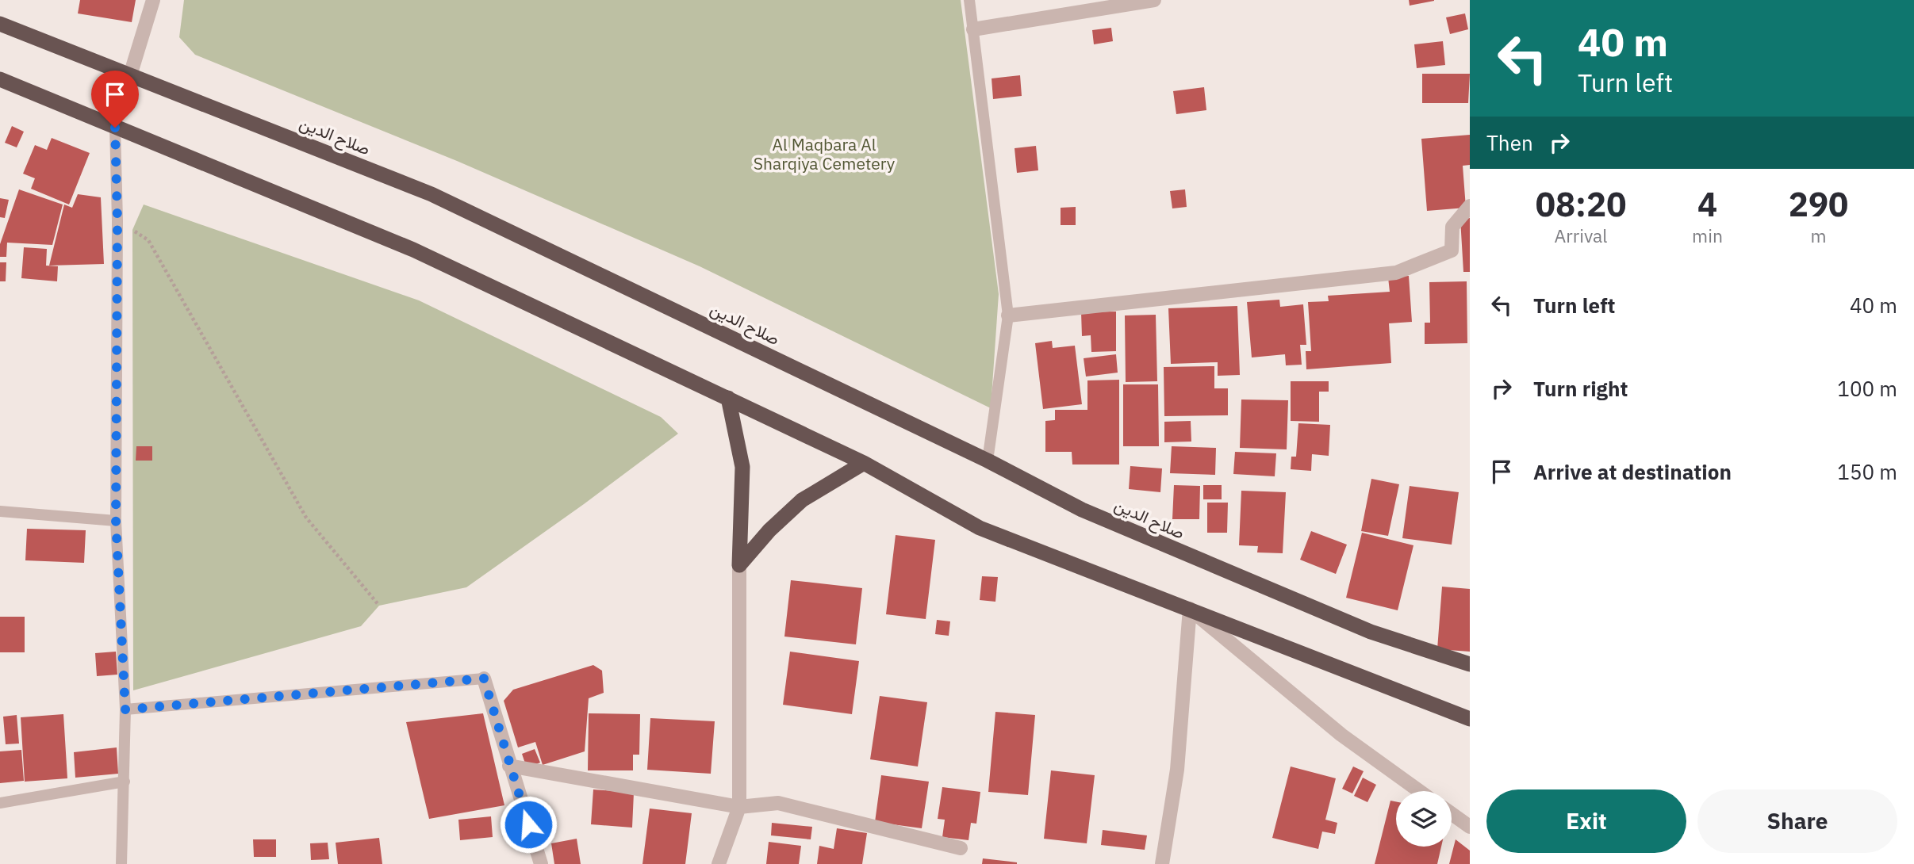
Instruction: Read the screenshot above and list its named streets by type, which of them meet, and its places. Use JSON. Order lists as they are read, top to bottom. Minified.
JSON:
{"streets":{"highway":["صلاح الدين"]},"parks":["Al Maqbara Al Sharqiya Cemetery"],"page":{"turn":["40 m","Turn left"],"then":"Then","eta":["08:20","Arrival","4","min","290","m"],"list":[{"name":"Turn left","value":"40 m"},{"name":"Turn right","value":"100 m"},{"name":"Arrive at destination","value":"150 m"}],"buttons":["Exit","Share"]}}
